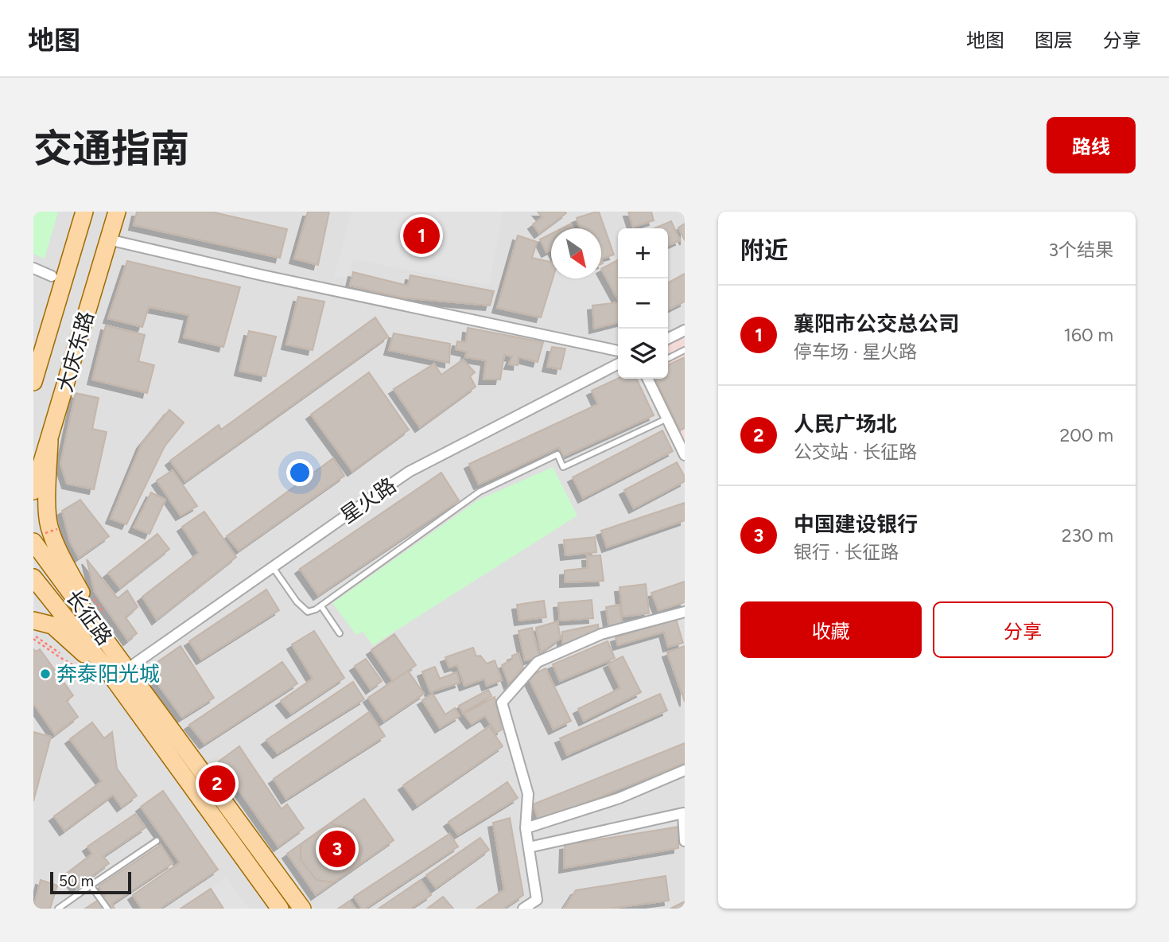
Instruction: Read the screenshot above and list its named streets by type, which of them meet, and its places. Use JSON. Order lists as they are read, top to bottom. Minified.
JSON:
{"streets":{"main road":["大庆东路","长征路"],"street":["星火路"]},"places":["奔泰阳光城"],"scale_bar":"50 m","north":"bottom right","page":{"header":"地图","nav":["地图","图层","分享"],"title":"交通指南","buttons":["路线",["收藏","分享"]],"heading":["附近","3个结果"],"pins":["1","2","3"],"map_buttons":["+","−"],"list":[{"mark":"1","name":"襄阳市公交总公司","note":"停车场 · 星火路","value":"160 m"},{"mark":"2","name":"人民广场北","note":"公交站 · 长征路","value":"200 m"},{"mark":"3","name":"中国建设银行","note":"银行 · 长征路","value":"230 m"}],"scale":"50 m"}}
